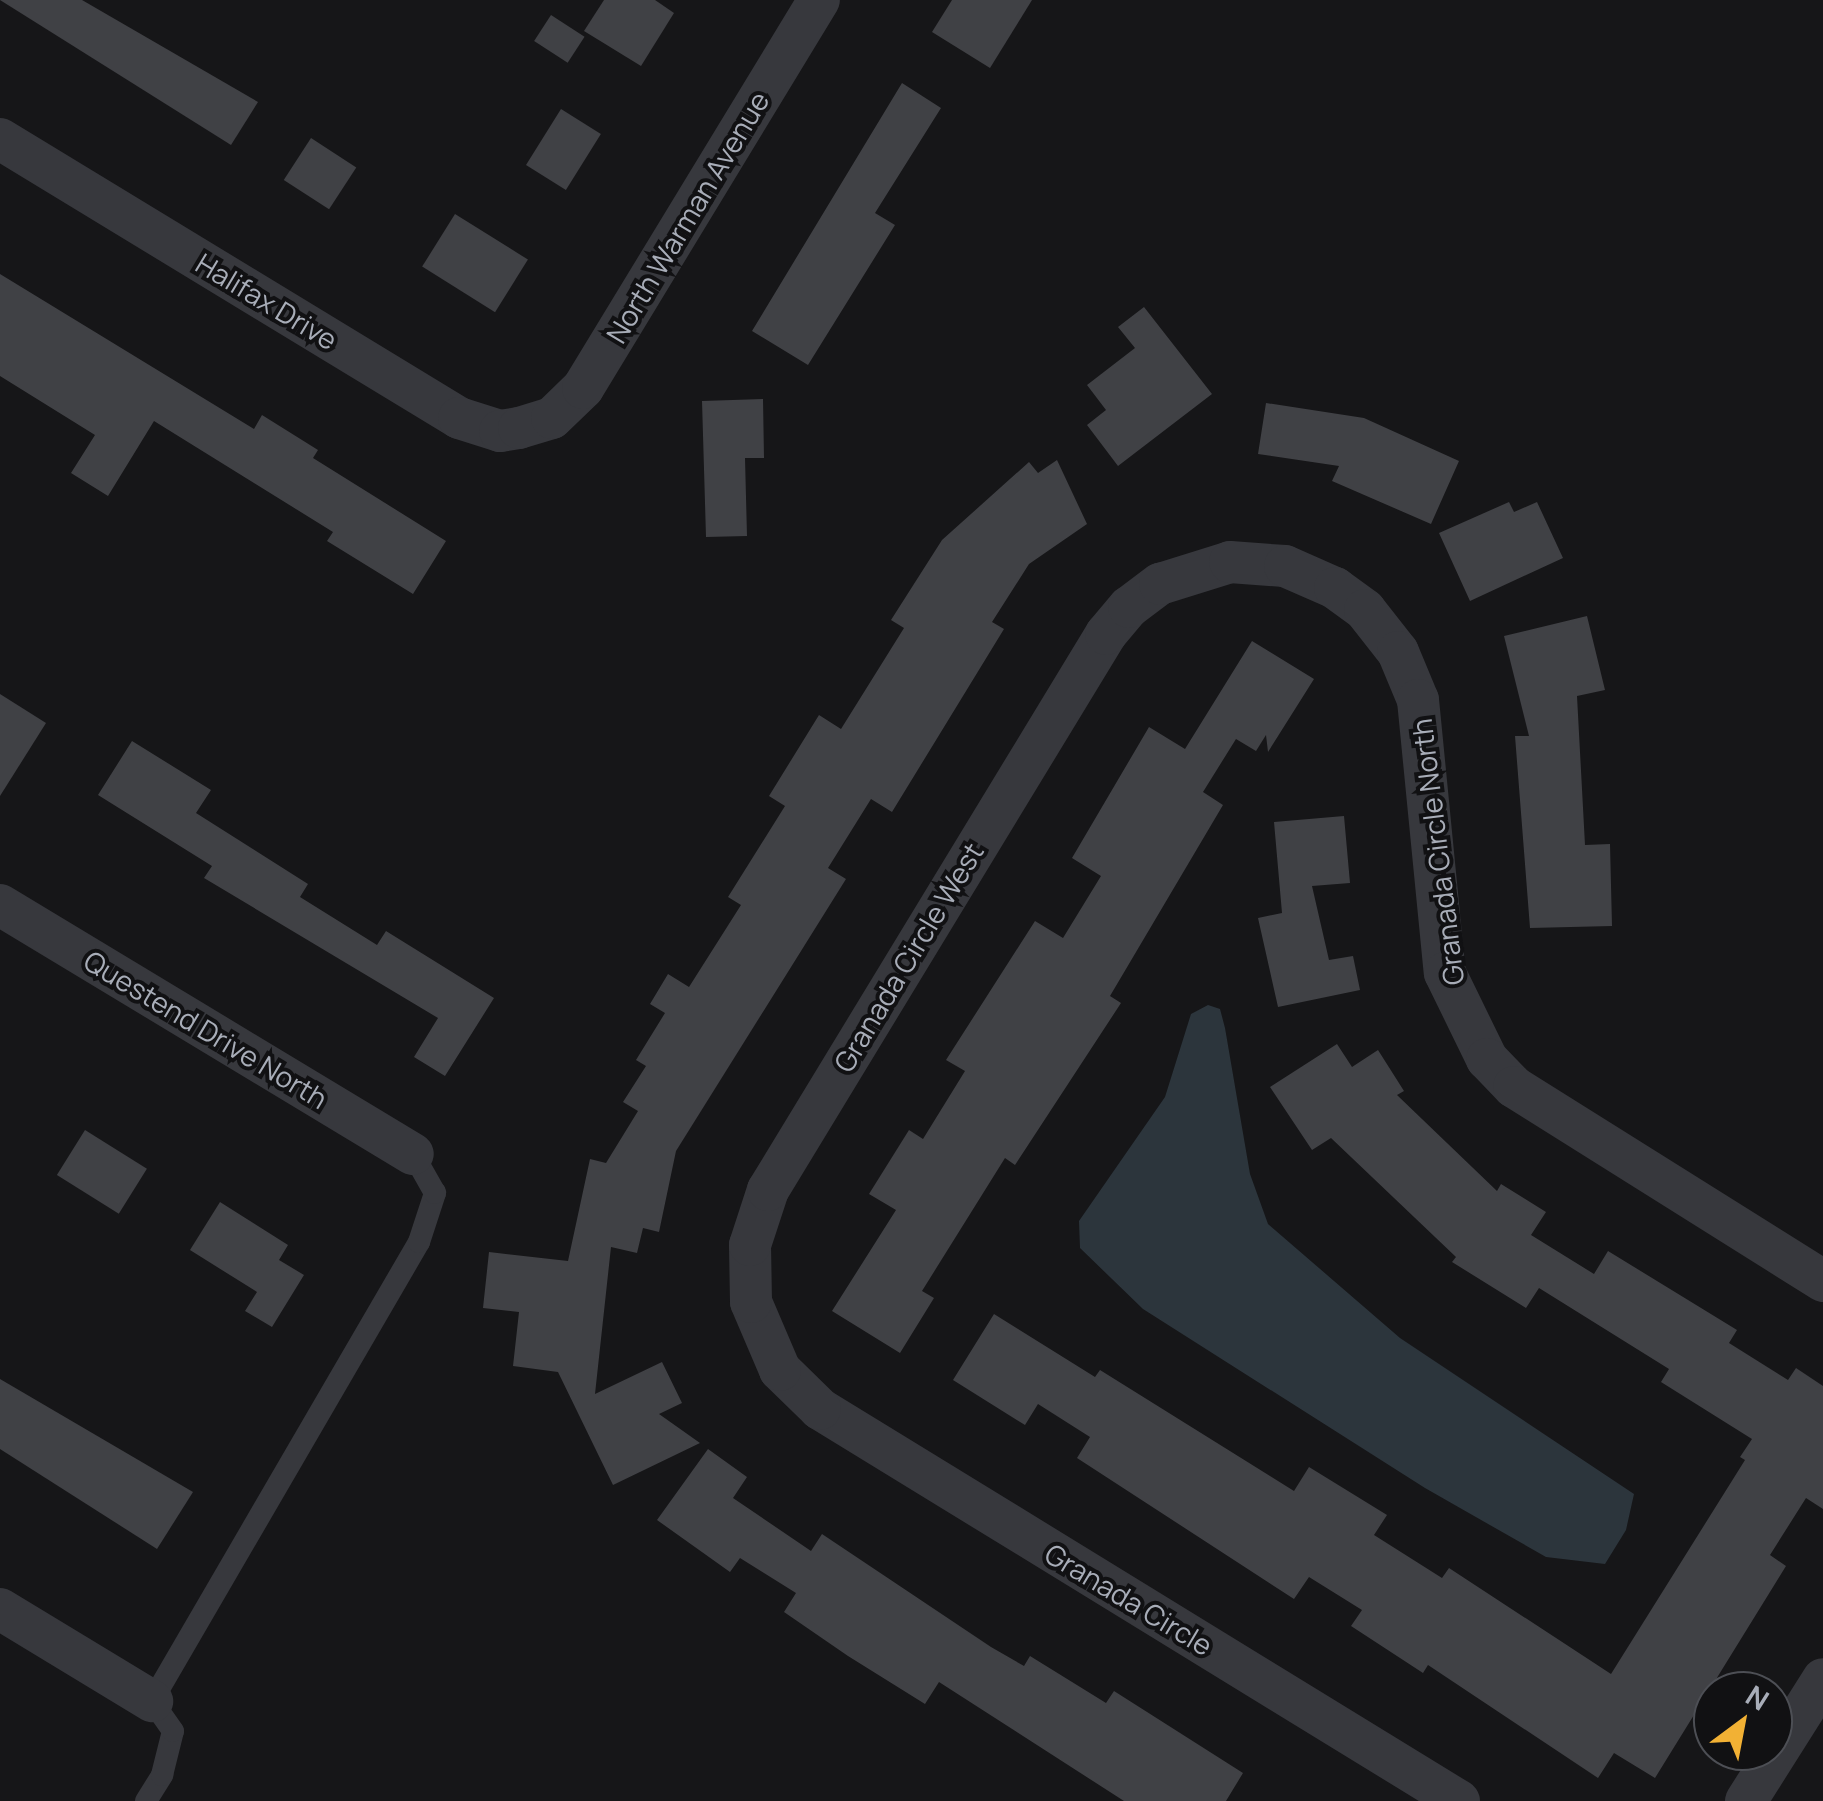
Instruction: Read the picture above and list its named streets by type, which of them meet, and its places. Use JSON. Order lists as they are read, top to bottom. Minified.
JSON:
{"streets":{"street":["North Warman Avenue","Halifax Drive","Granada Circle North","Granada Circle West","Questend Drive North","Granada Circle"]},"crossings":[["North Warman Avenue","Halifax Drive"],["Granada Circle North","Granada Circle West"],["Granada Circle West","Granada Circle"]],"north":"top right"}
